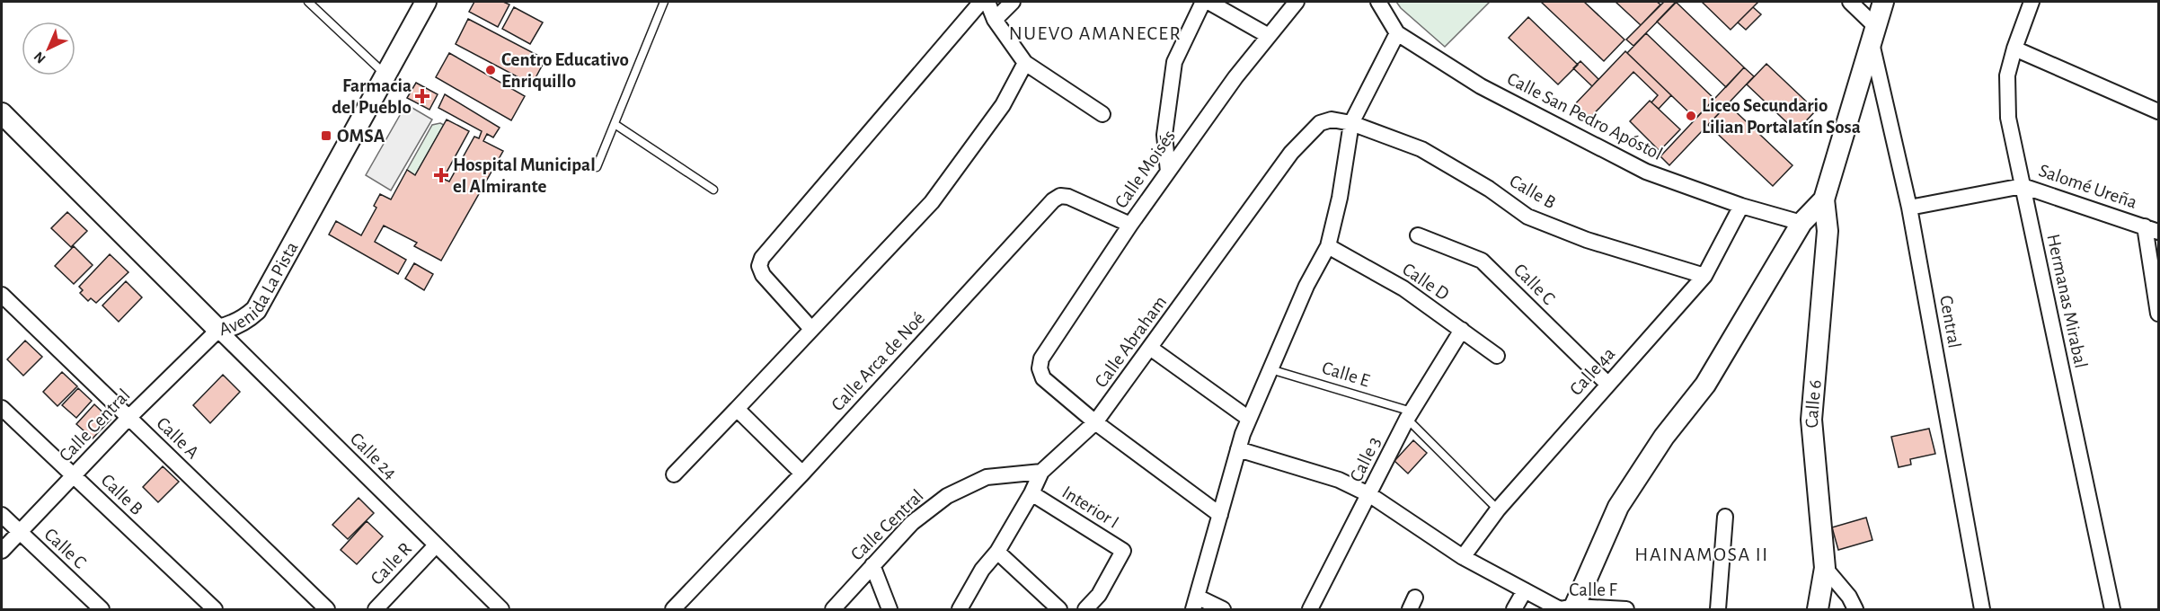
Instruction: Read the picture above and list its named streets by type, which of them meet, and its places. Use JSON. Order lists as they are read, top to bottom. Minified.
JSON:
{"streets":{"street":["Calle San Pedro Apóstol","Calle Moisés","Salomé Ureña","Calle B","Avenida La Pista","Calle D","Calle C","Hermanas Mirabal","Central","Calle Abraham","Calle Arca de Noé","Calle 4a","Calle 6","Calle Central","Calle A","Calle 24","Calle 3","Interior I","Calle R","Calle F"],"lane":["Calle E"]},"crossings":[["Calle San Pedro Apóstol","Calle 4a"],["Calle Moisés","Calle Abraham"],["Calle Moisés","Calle Arca de Noé"],["Salomé Ureña","Hermanas Mirabal"],["Salomé Ureña","Central"],["Calle B","Calle Abraham"],["Calle B","Calle 4a"],["Calle B","Calle Central"],["Avenida La Pista","Calle Central"],["Avenida La Pista","Calle 24"],["Calle D","Calle 3"],["Calle C","Calle 4a"],["Calle C","Calle Central"],["Calle Abraham","Calle Central"],["Calle Abraham","Interior I"],["Calle 4a","Calle E"],["Calle E","Calle 3"],["Calle Central","Calle A"],["Calle Central","Calle 24"],["Calle 24","Calle R"]],"districts":["NUEVO AMANECER","HAINAMOSA II"],"places":{"other":["Centro Educativo Enriquillo","Liceo Secundario Lilian Portalatín Sosa"],"health":["Farmacia del Pueblo","Hospital Municipal el Almirante"],"transit":["OMSA"]},"north":"bottom left"}
